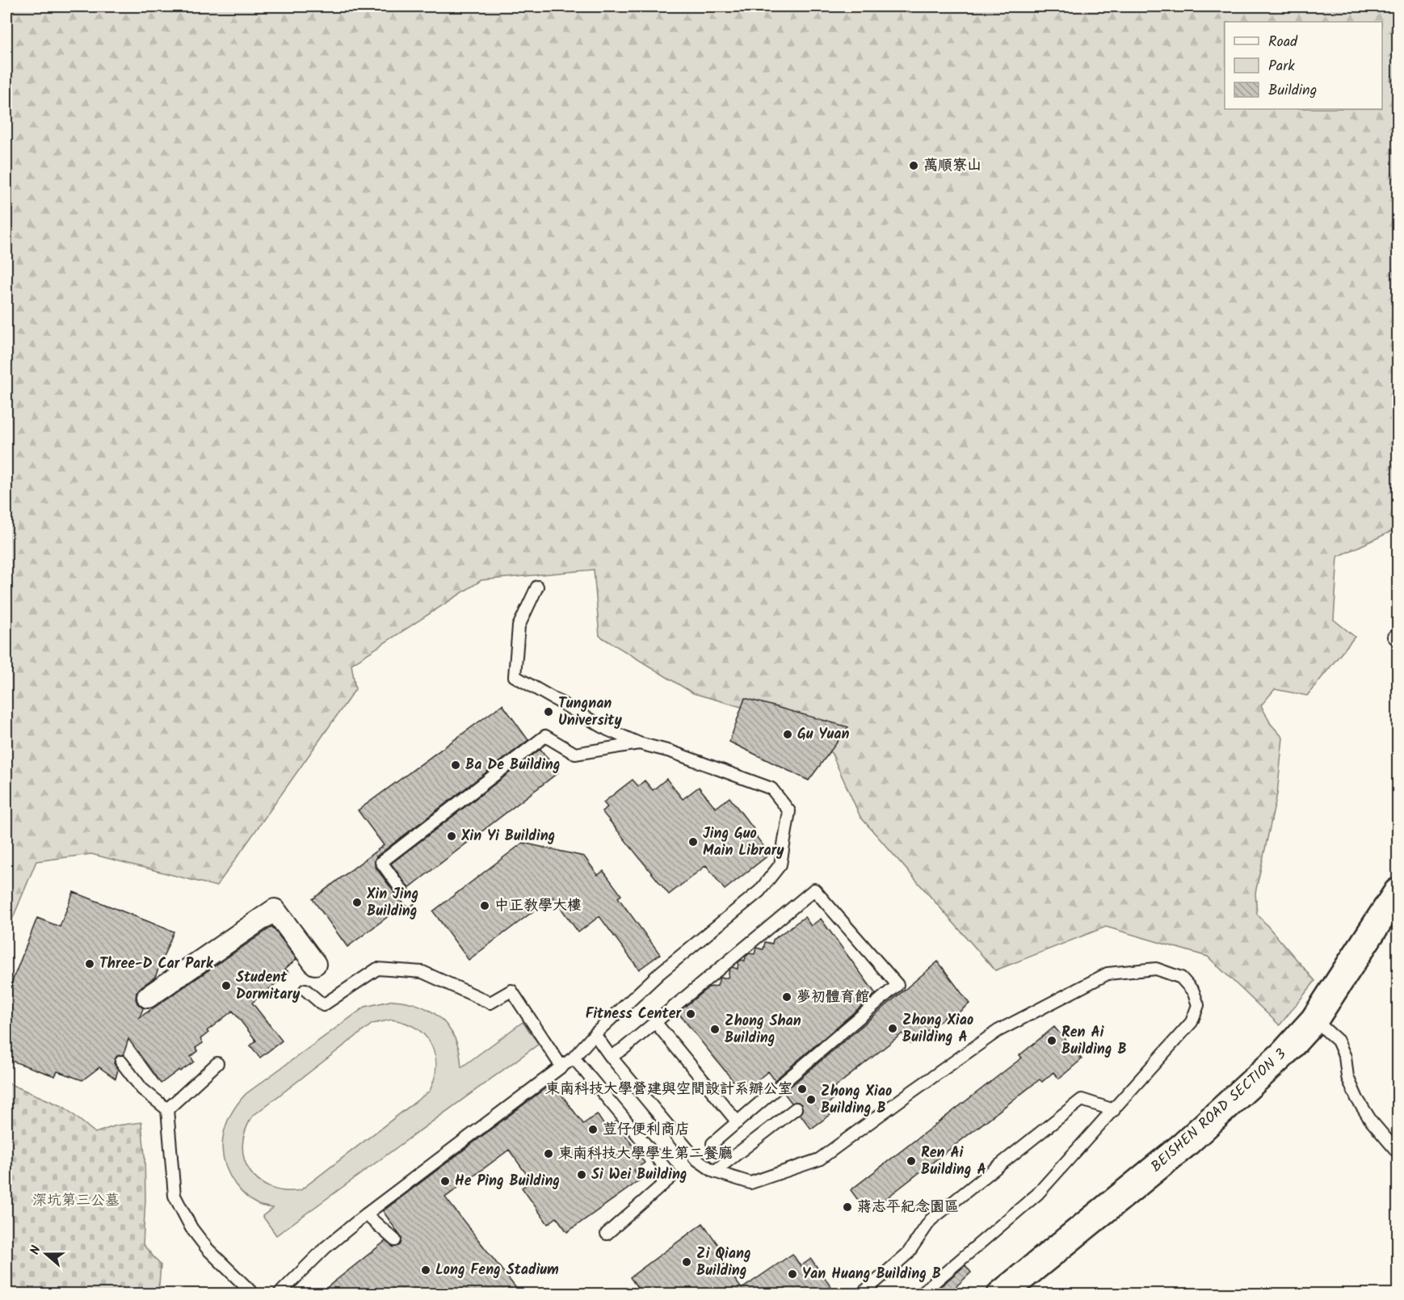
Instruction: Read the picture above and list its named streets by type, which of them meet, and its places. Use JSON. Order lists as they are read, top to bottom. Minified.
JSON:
{"streets":{"main road":["BEISHEN ROAD SECTION 3"]},"parks":["深坑第三公墓"],"places":["萬順寮山","Tungnan University","Gu Yuan","Ba De Building","Xin Yi Building","Jing Guo Main Library","Xin Jing Building","中正教學大樓","Three-D Car Park","Student Dormitary","夢初體育館","Fitness Center","Zhong Xiao Building A","Zhong Shan Building","Ren Ai Building B","東南科技大學營建與空間設計系辧公室","Zhong Xiao Building B","荳仔便利商店","東南科技大學學生第二餐廳","Ren Ai Building A","Si Wei Building","He Ping Building","蔣志平紀念園區","Zi Qiang Building","Long Feng Stadium","Yan Huang Building B"],"legend":["Road","Park","Building"],"north":"left"}
